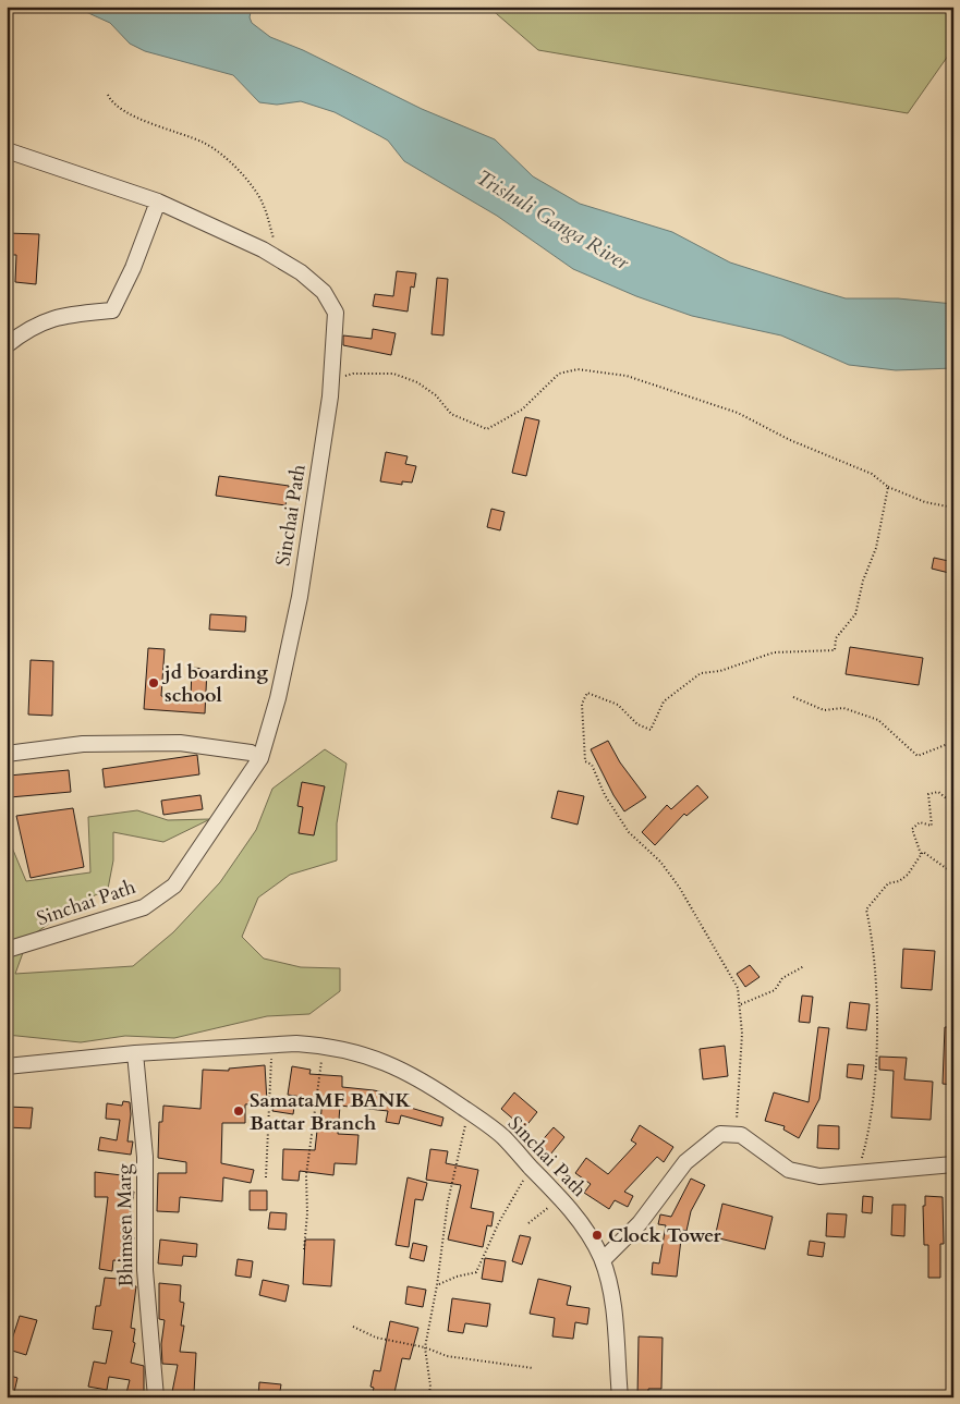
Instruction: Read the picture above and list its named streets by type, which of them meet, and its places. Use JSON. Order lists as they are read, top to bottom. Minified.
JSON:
{"streets":{"street":["Sinchai Path","Bhimsen Marg"]},"crossings":[["Sinchai Path","Bhimsen Marg"]],"water":["Trishuli Ganga River"],"places":["jd boarding school","SamataMF BANK Battar Branch","Clock Tower"]}
